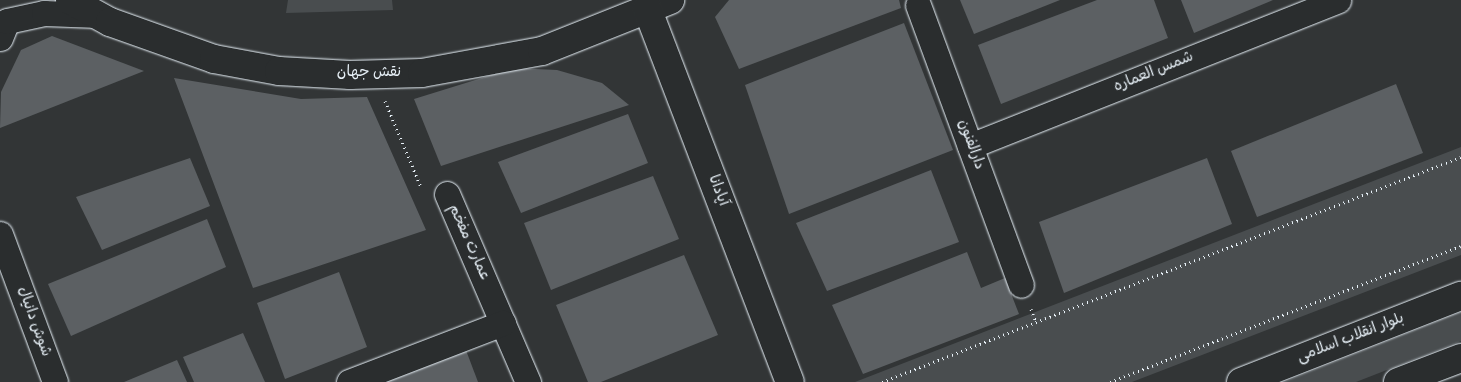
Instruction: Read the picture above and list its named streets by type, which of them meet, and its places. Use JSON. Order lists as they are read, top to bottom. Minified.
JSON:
{"streets":{"street":["شمس العماره","نقش جهان","دارالفنون","آپادانا","عمارت مفخم","شوش دانیال","بلوار انقلاب اسلامی"]},"crossings":[["شمس العماره","دارالفنون"],["نقش جهان","آپادانا"],["نقش جهان","عمارت مفخم"]]}
